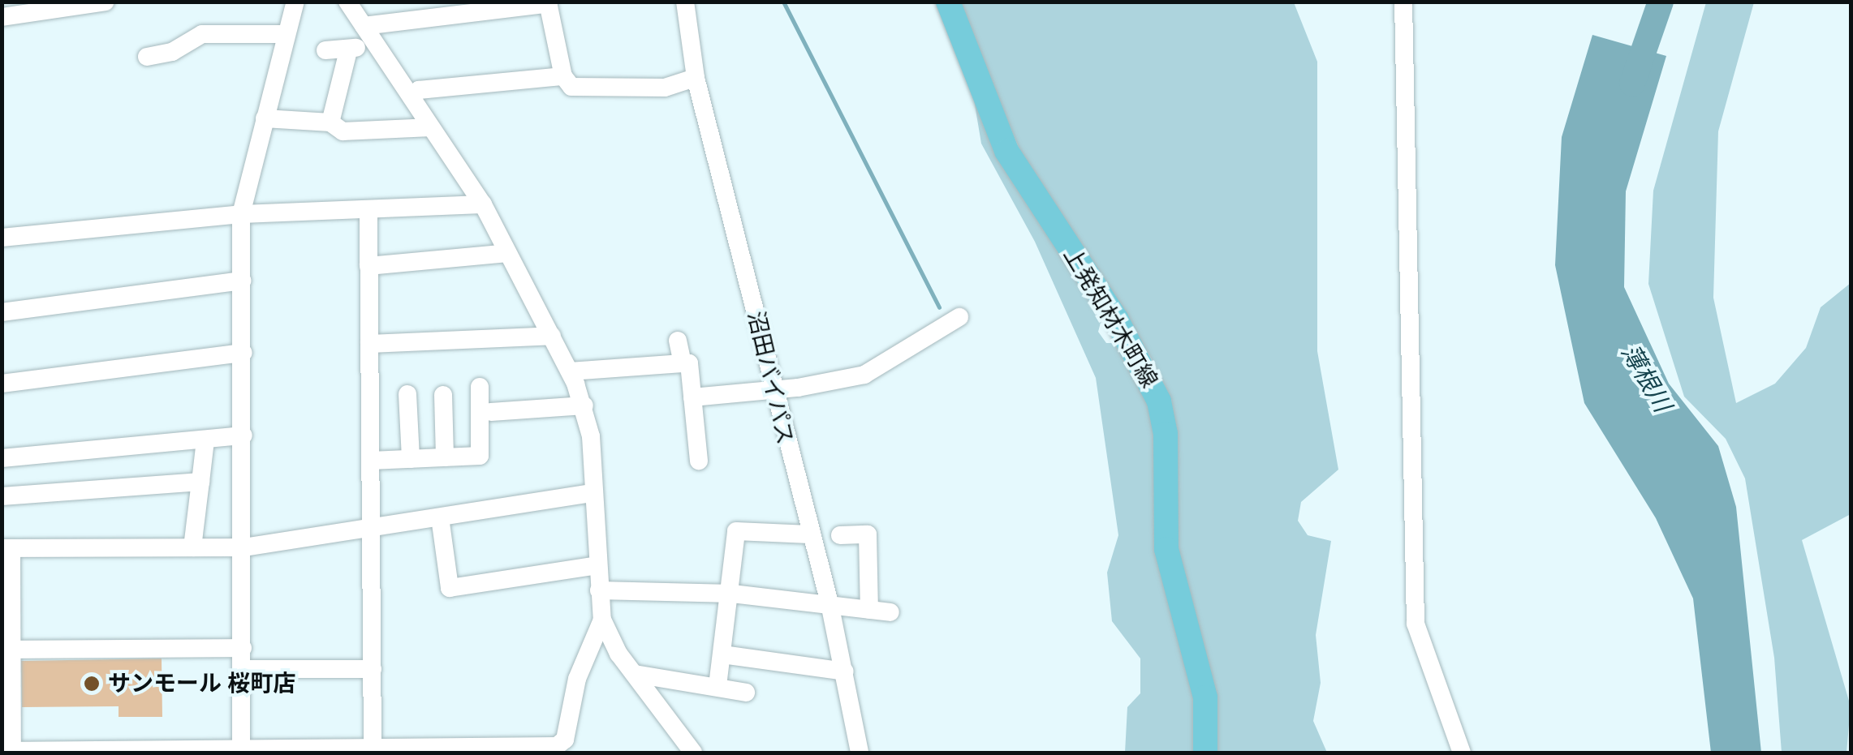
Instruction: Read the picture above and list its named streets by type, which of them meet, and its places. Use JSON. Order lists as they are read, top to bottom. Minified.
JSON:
{"streets":{"main road":["上発知材木町線"],"street":["沼田バイパス"]},"water":["薄根川"],"places":["サンモール 桜町店"]}
